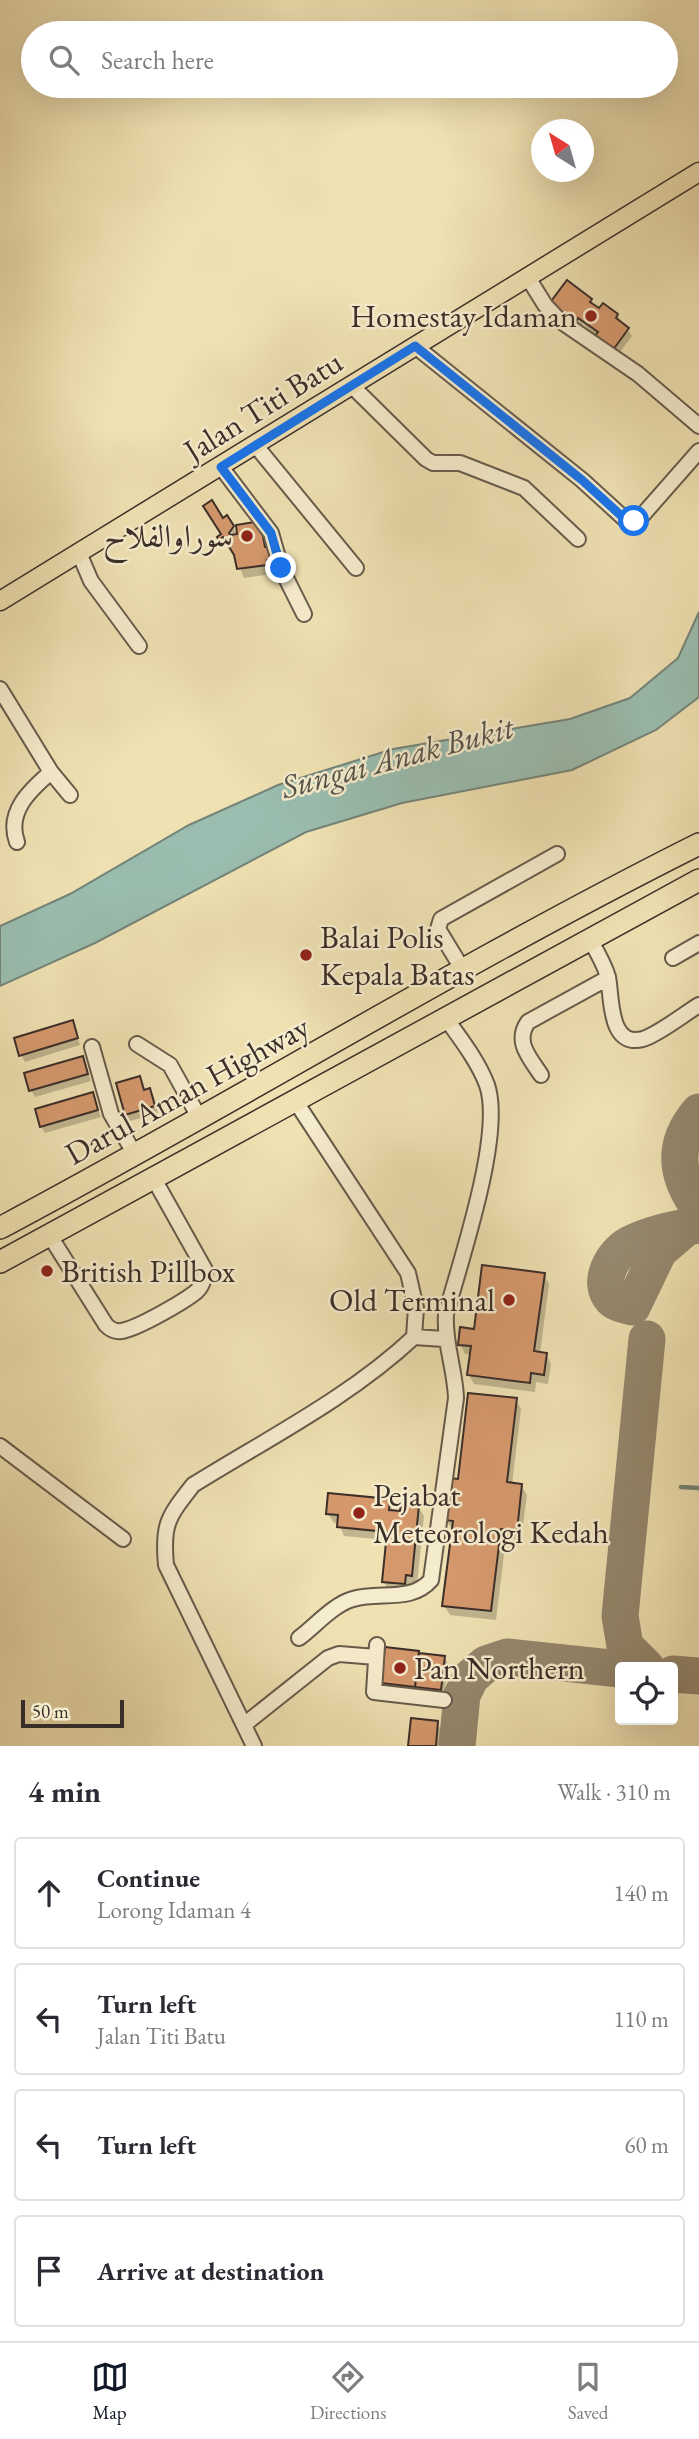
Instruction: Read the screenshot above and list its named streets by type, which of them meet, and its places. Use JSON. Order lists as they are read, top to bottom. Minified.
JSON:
{"streets":{"highway":["Darul Aman Highway"],"main road":["Jalan Titi Batu"]},"water":["Sungai Anak Bukit"],"places":["Homestay Idaman","سوراوالفلاح","Balai Polis Kepala Batas","British Pillbox","Old Terminal","Pejabat Meteorologi Kedah","Pan Northern"],"scale_bar":"50 m","north":"top left","page":{"search":"Search here","scale":"50 m","heading":["4 min","Walk · 310 m"],"list":[["Continue","Lorong Idaman 4","140 m"],["Turn left","Jalan Titi Batu","110 m"],["Turn left","60 m"],"Arrive at destination"],"nav":["Map","Directions","Saved"]}}
